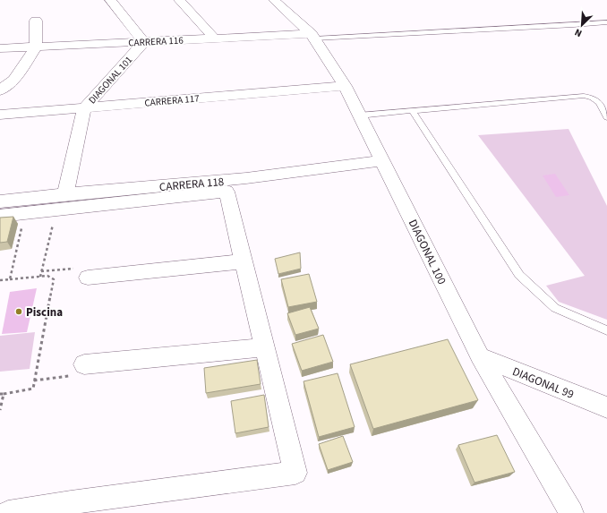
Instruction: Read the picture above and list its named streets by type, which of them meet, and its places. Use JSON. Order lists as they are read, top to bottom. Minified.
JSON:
{"streets":{"street":["CARRERA 116","DIAGONAL 101","CARRERA 117","CARRERA 118","DIAGONAL 100","DIAGONAL 99"]},"crossings":[["CARRERA 116","DIAGONAL 101"],["CARRERA 116","DIAGONAL 100"],["DIAGONAL 101","CARRERA 117"],["DIAGONAL 101","CARRERA 118"],["CARRERA 117","DIAGONAL 100"],["CARRERA 118","DIAGONAL 100"],["DIAGONAL 100","DIAGONAL 99"]],"places":["Piscina"],"north":"bottom left"}
